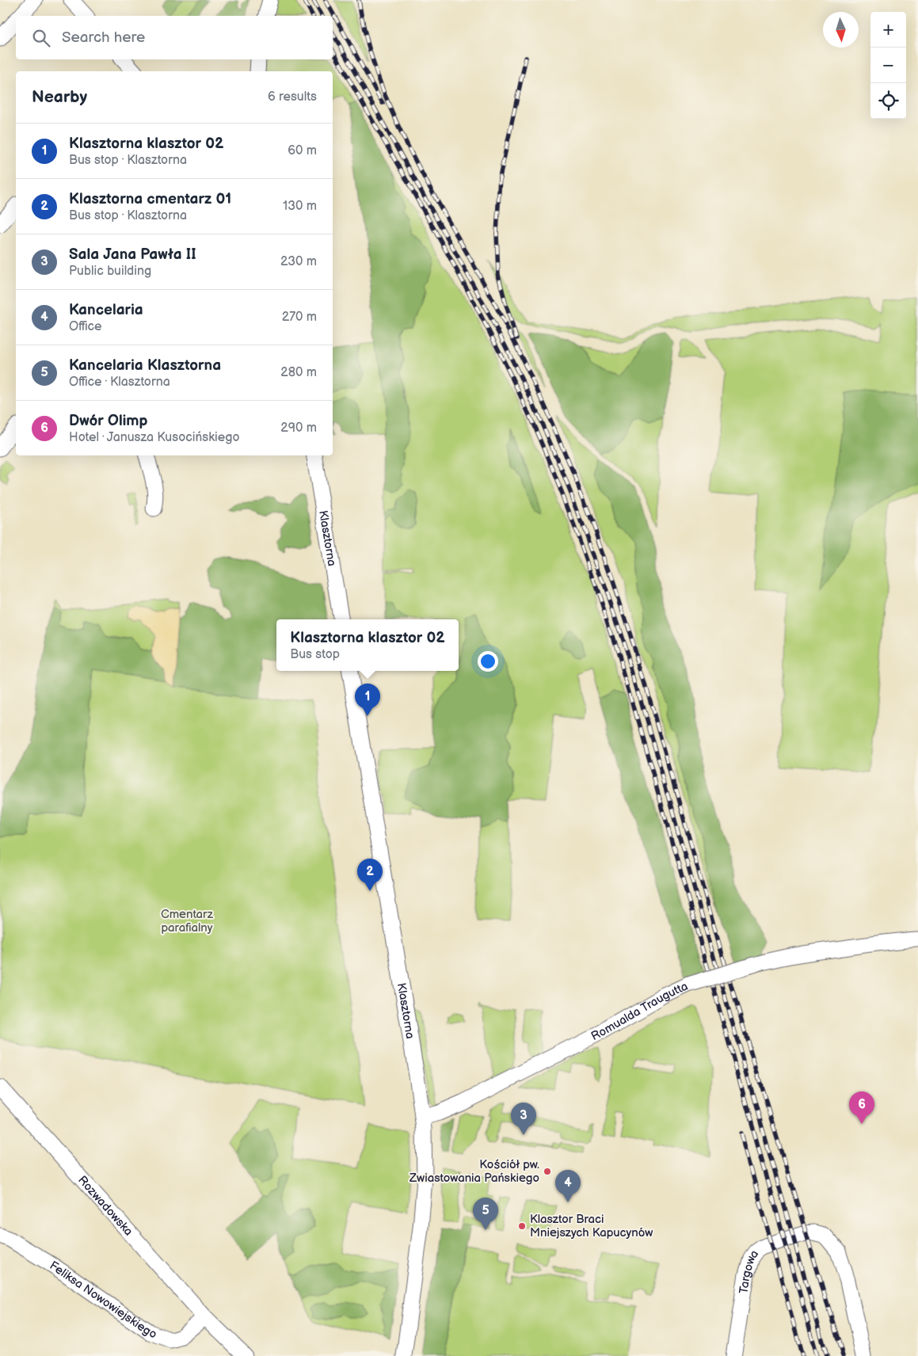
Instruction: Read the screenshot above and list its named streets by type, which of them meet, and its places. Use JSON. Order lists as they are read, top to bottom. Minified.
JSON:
{"streets":{"street":["Klasztorna","Romualda Traugutta","Rozwadowska","Targowa","Feliksa Nowowiejskiego"]},"crossings":[["Klasztorna","Romualda Traugutta"],["Rozwadowska","Feliksa Nowowiejskiego"]],"parks":["Cmentarz parafialny"],"places":["Kościół pw. Zwiastowania Pańskiego","Klasztor Braci Mniejszych Kapucynów"],"north":"bottom","page":{"map_buttons":["+","−"],"search":"Search here","heading":["Nearby","6 results"],"list":[{"mark":"1","name":"Klasztorna klasztor 02","note":"Bus stop · Klasztorna","value":"60 m"},{"mark":"2","name":"Klasztorna cmentarz 01","note":"Bus stop · Klasztorna","value":"130 m"},{"mark":"3","name":"Sala Jana Pawła II","note":"Public building","value":"230 m"},{"mark":"4","name":"Kancelaria","note":"Office","value":"270 m"},{"mark":"5","name":"Kancelaria Klasztorna","note":"Office · Klasztorna","value":"280 m"},{"mark":"6","name":"Dwór Olimp","note":"Hotel · Janusza Kusocińskiego","value":"290 m"}],"popup":["Klasztorna klasztor 02","Bus stop"],"pins":["1","2","6","3","4","5"]}}
